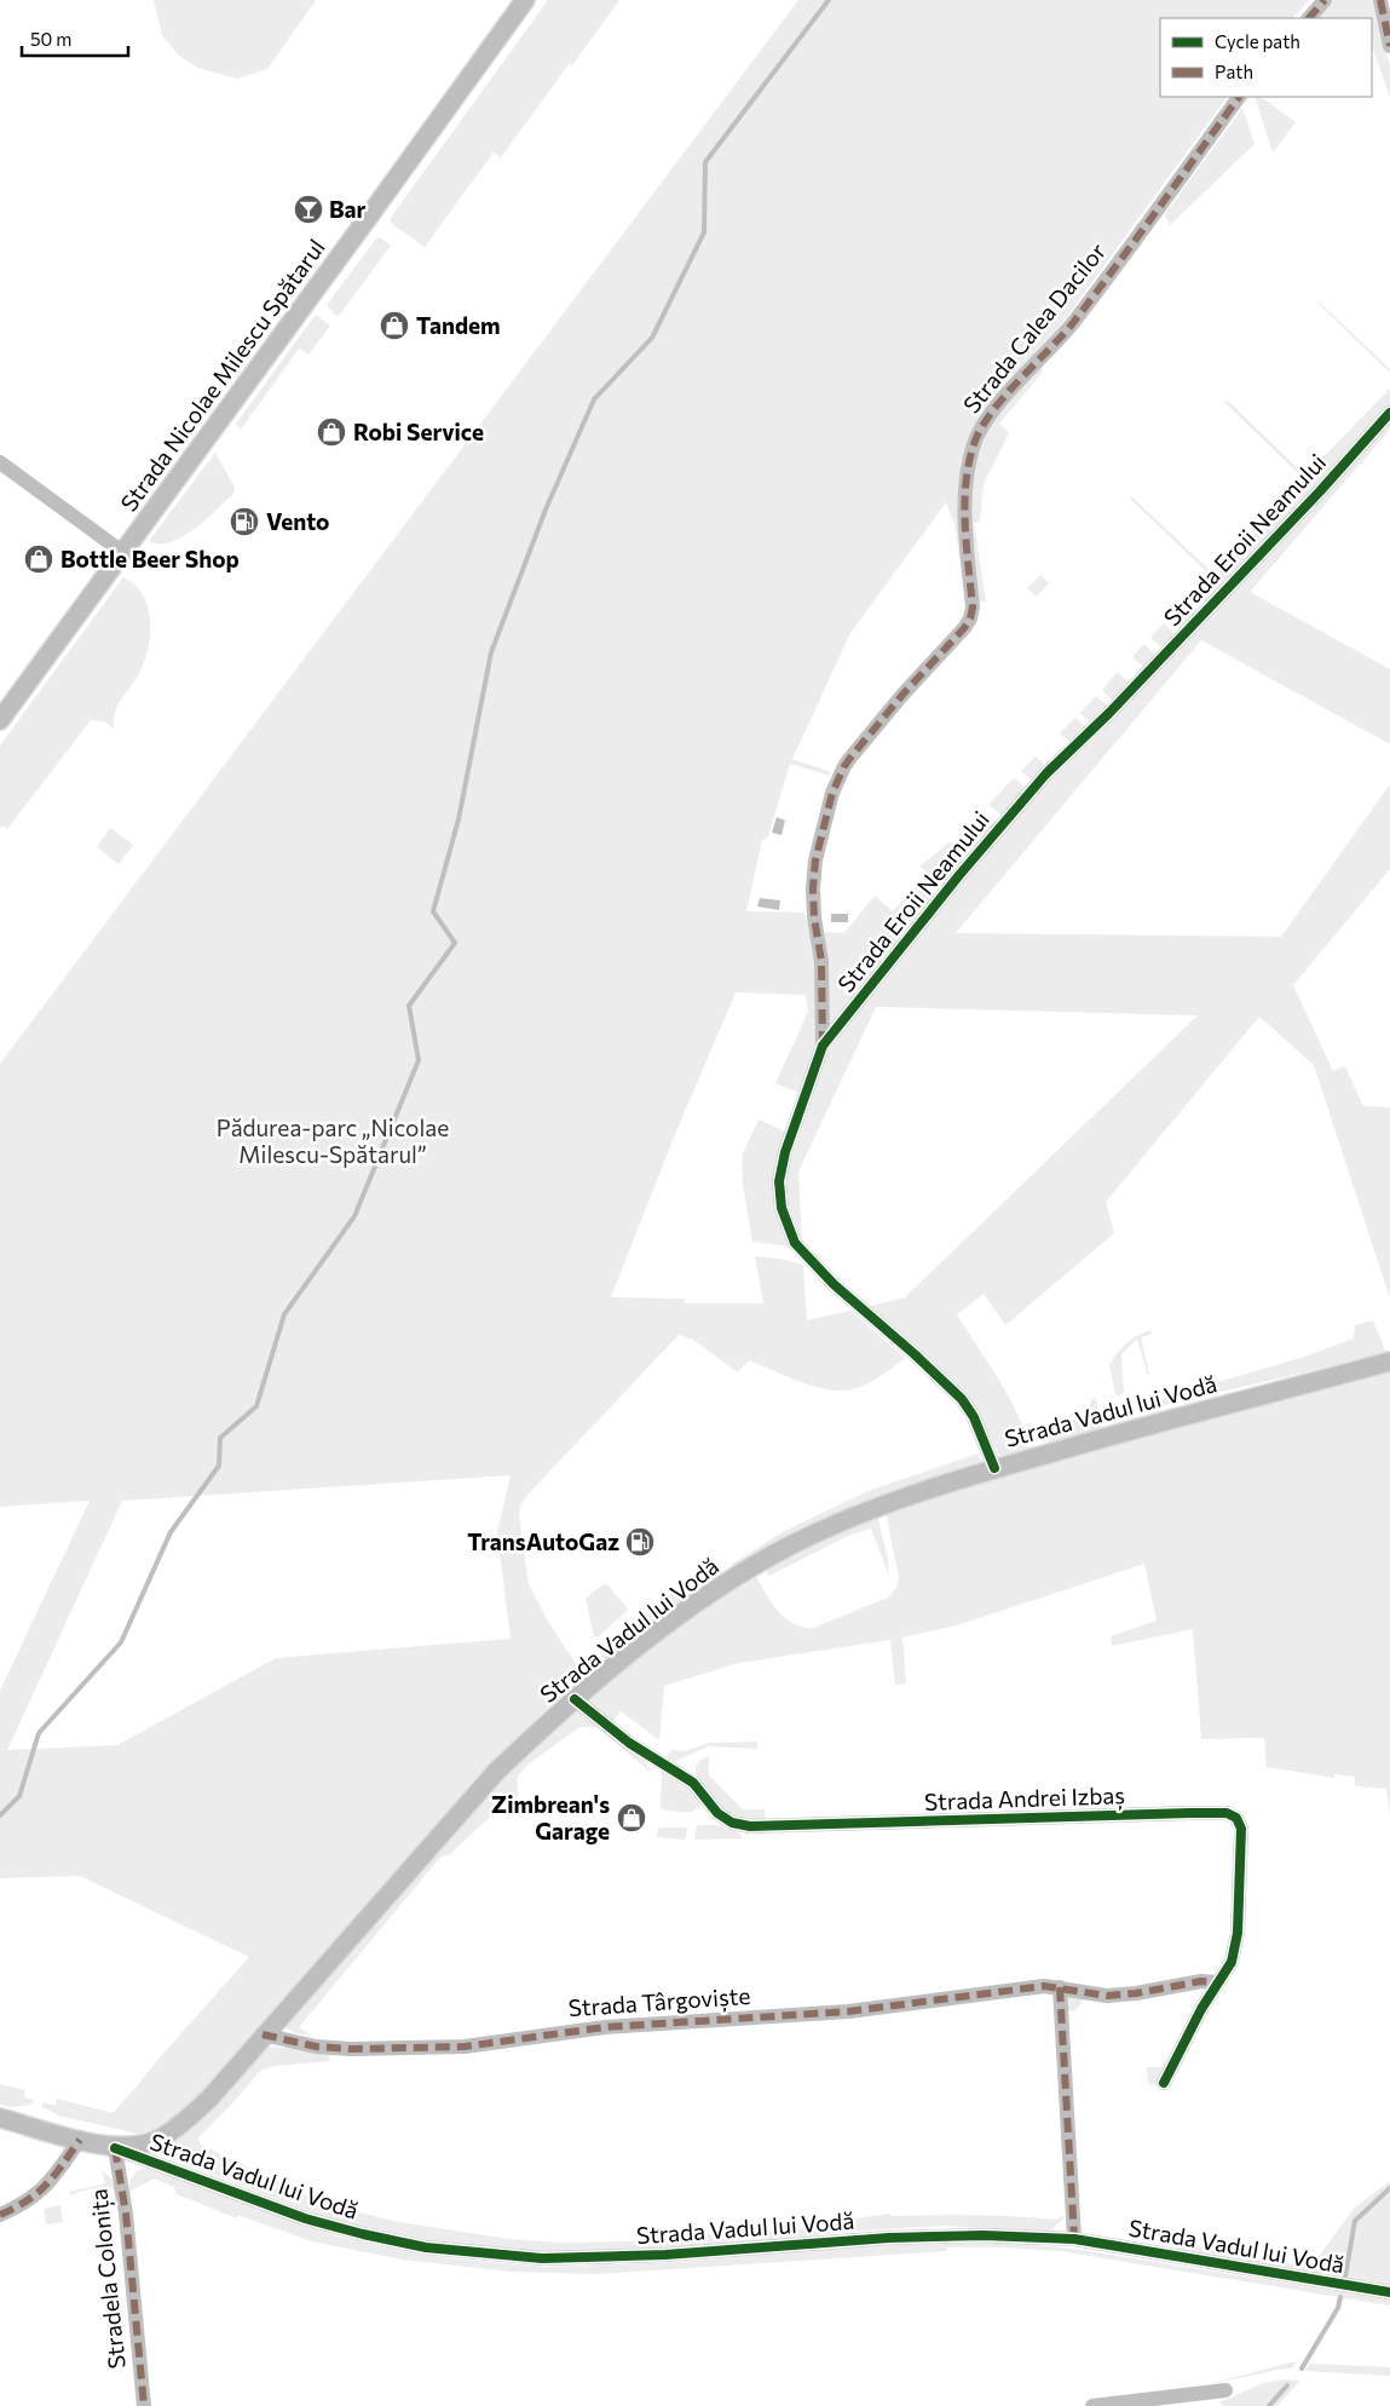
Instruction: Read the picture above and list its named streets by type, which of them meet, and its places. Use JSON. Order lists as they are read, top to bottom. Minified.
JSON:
{"streets":{"main road":["Strada Nicolae Milescu Spătarul","Strada Vadul lui Vodă"],"street":["Strada Calea Dacilor","Strada Eroii Neamului","Strada Andrei Izbaș","Strada Târgoviște","Stradela Colonița"]},"crossings":[["Strada Calea Dacilor","Strada Eroii Neamului"],["Strada Eroii Neamului","Strada Vadul lui Vodă"],["Strada Vadul lui Vodă","Strada Andrei Izbaș"],["Strada Vadul lui Vodă","Strada Târgoviște"],["Strada Vadul lui Vodă","Stradela Colonița"],["Strada Andrei Izbaș","Strada Târgoviște"]],"parks":["Pădurea-parc „Nicolae Milescu-Spătarul”"],"places":{"bar":["Bar"],"shop":["Tandem","Robi Service","Bottle Beer Shop","Zimbrean's Garage"],"fuel station":["Vento","TransAutoGaz"]},"legend":["Cycle path","Path"],"scale_bar":"50 m"}
